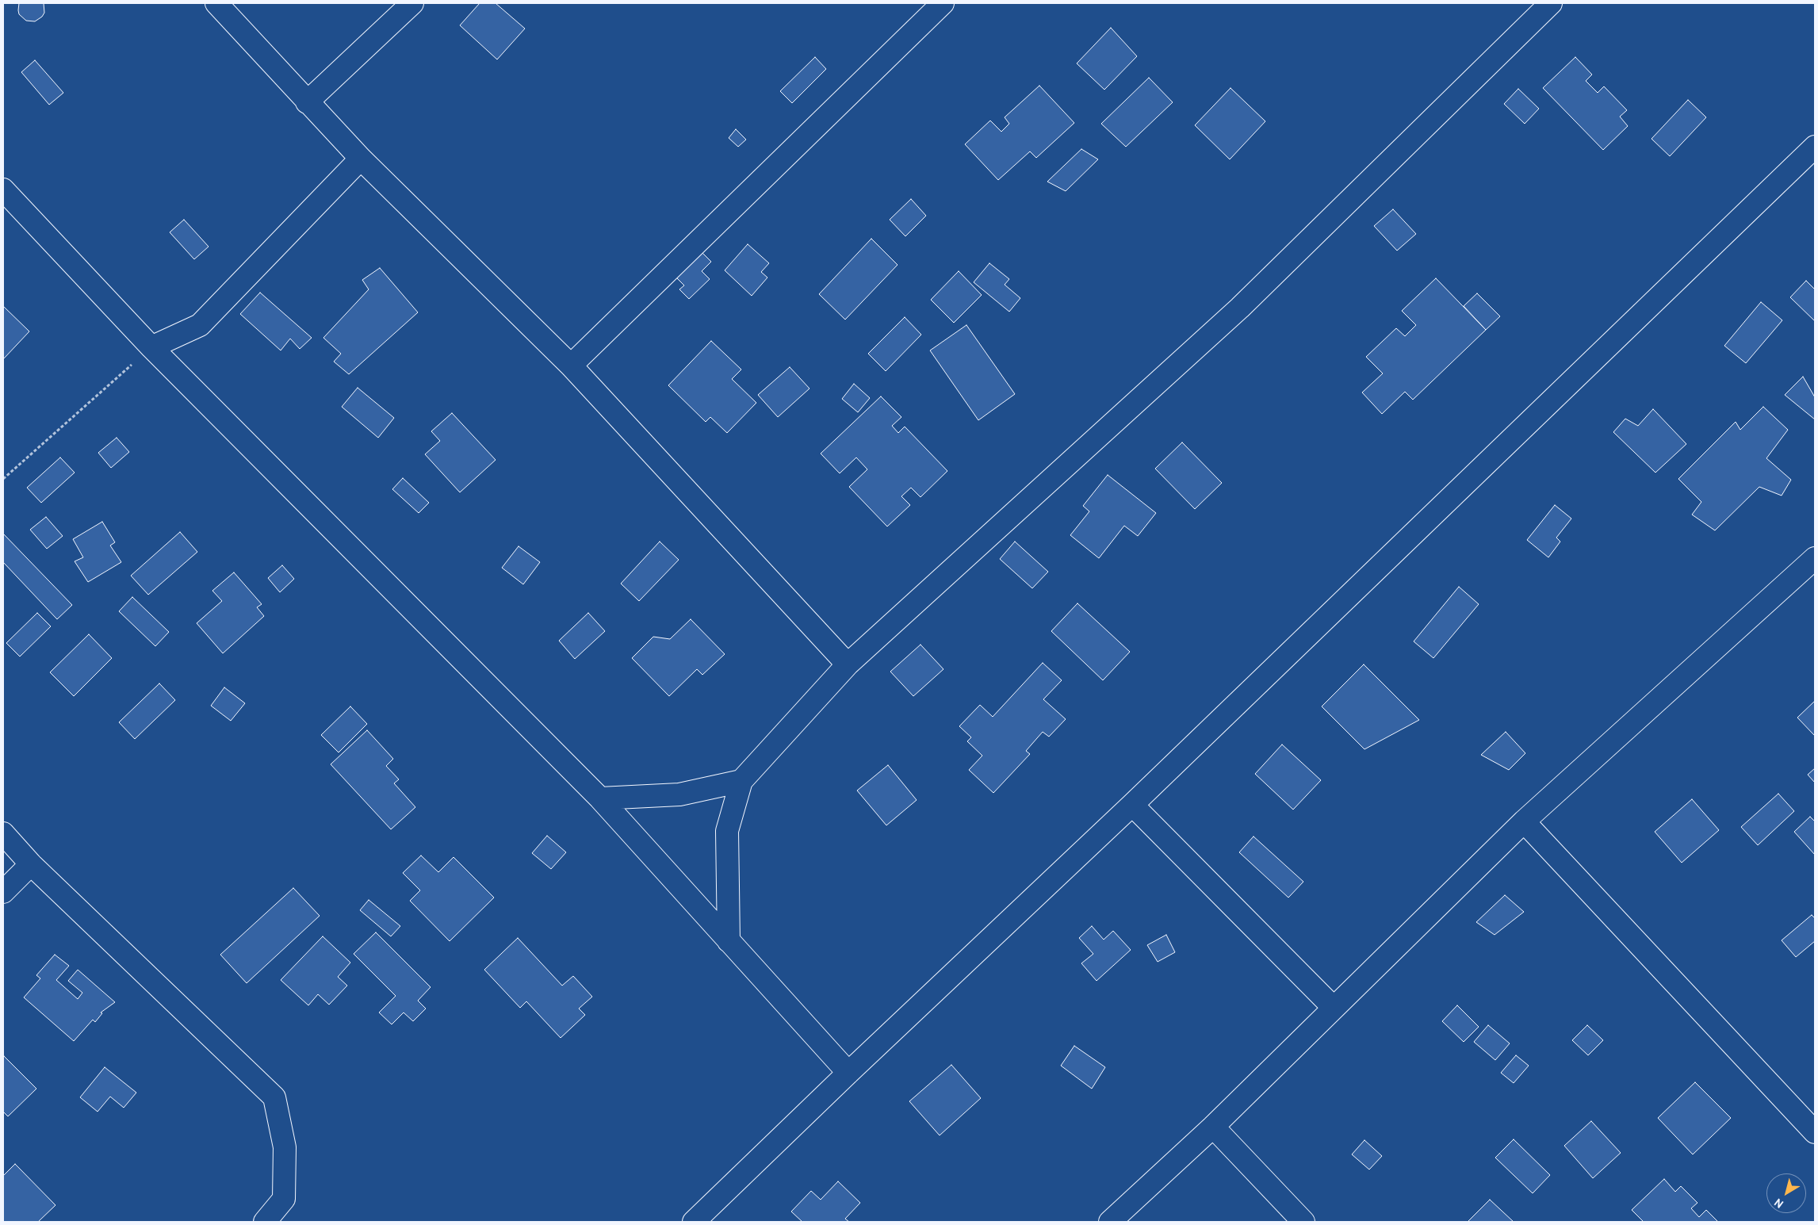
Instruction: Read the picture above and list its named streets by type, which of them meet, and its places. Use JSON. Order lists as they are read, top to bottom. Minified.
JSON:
{"north":"bottom left"}
